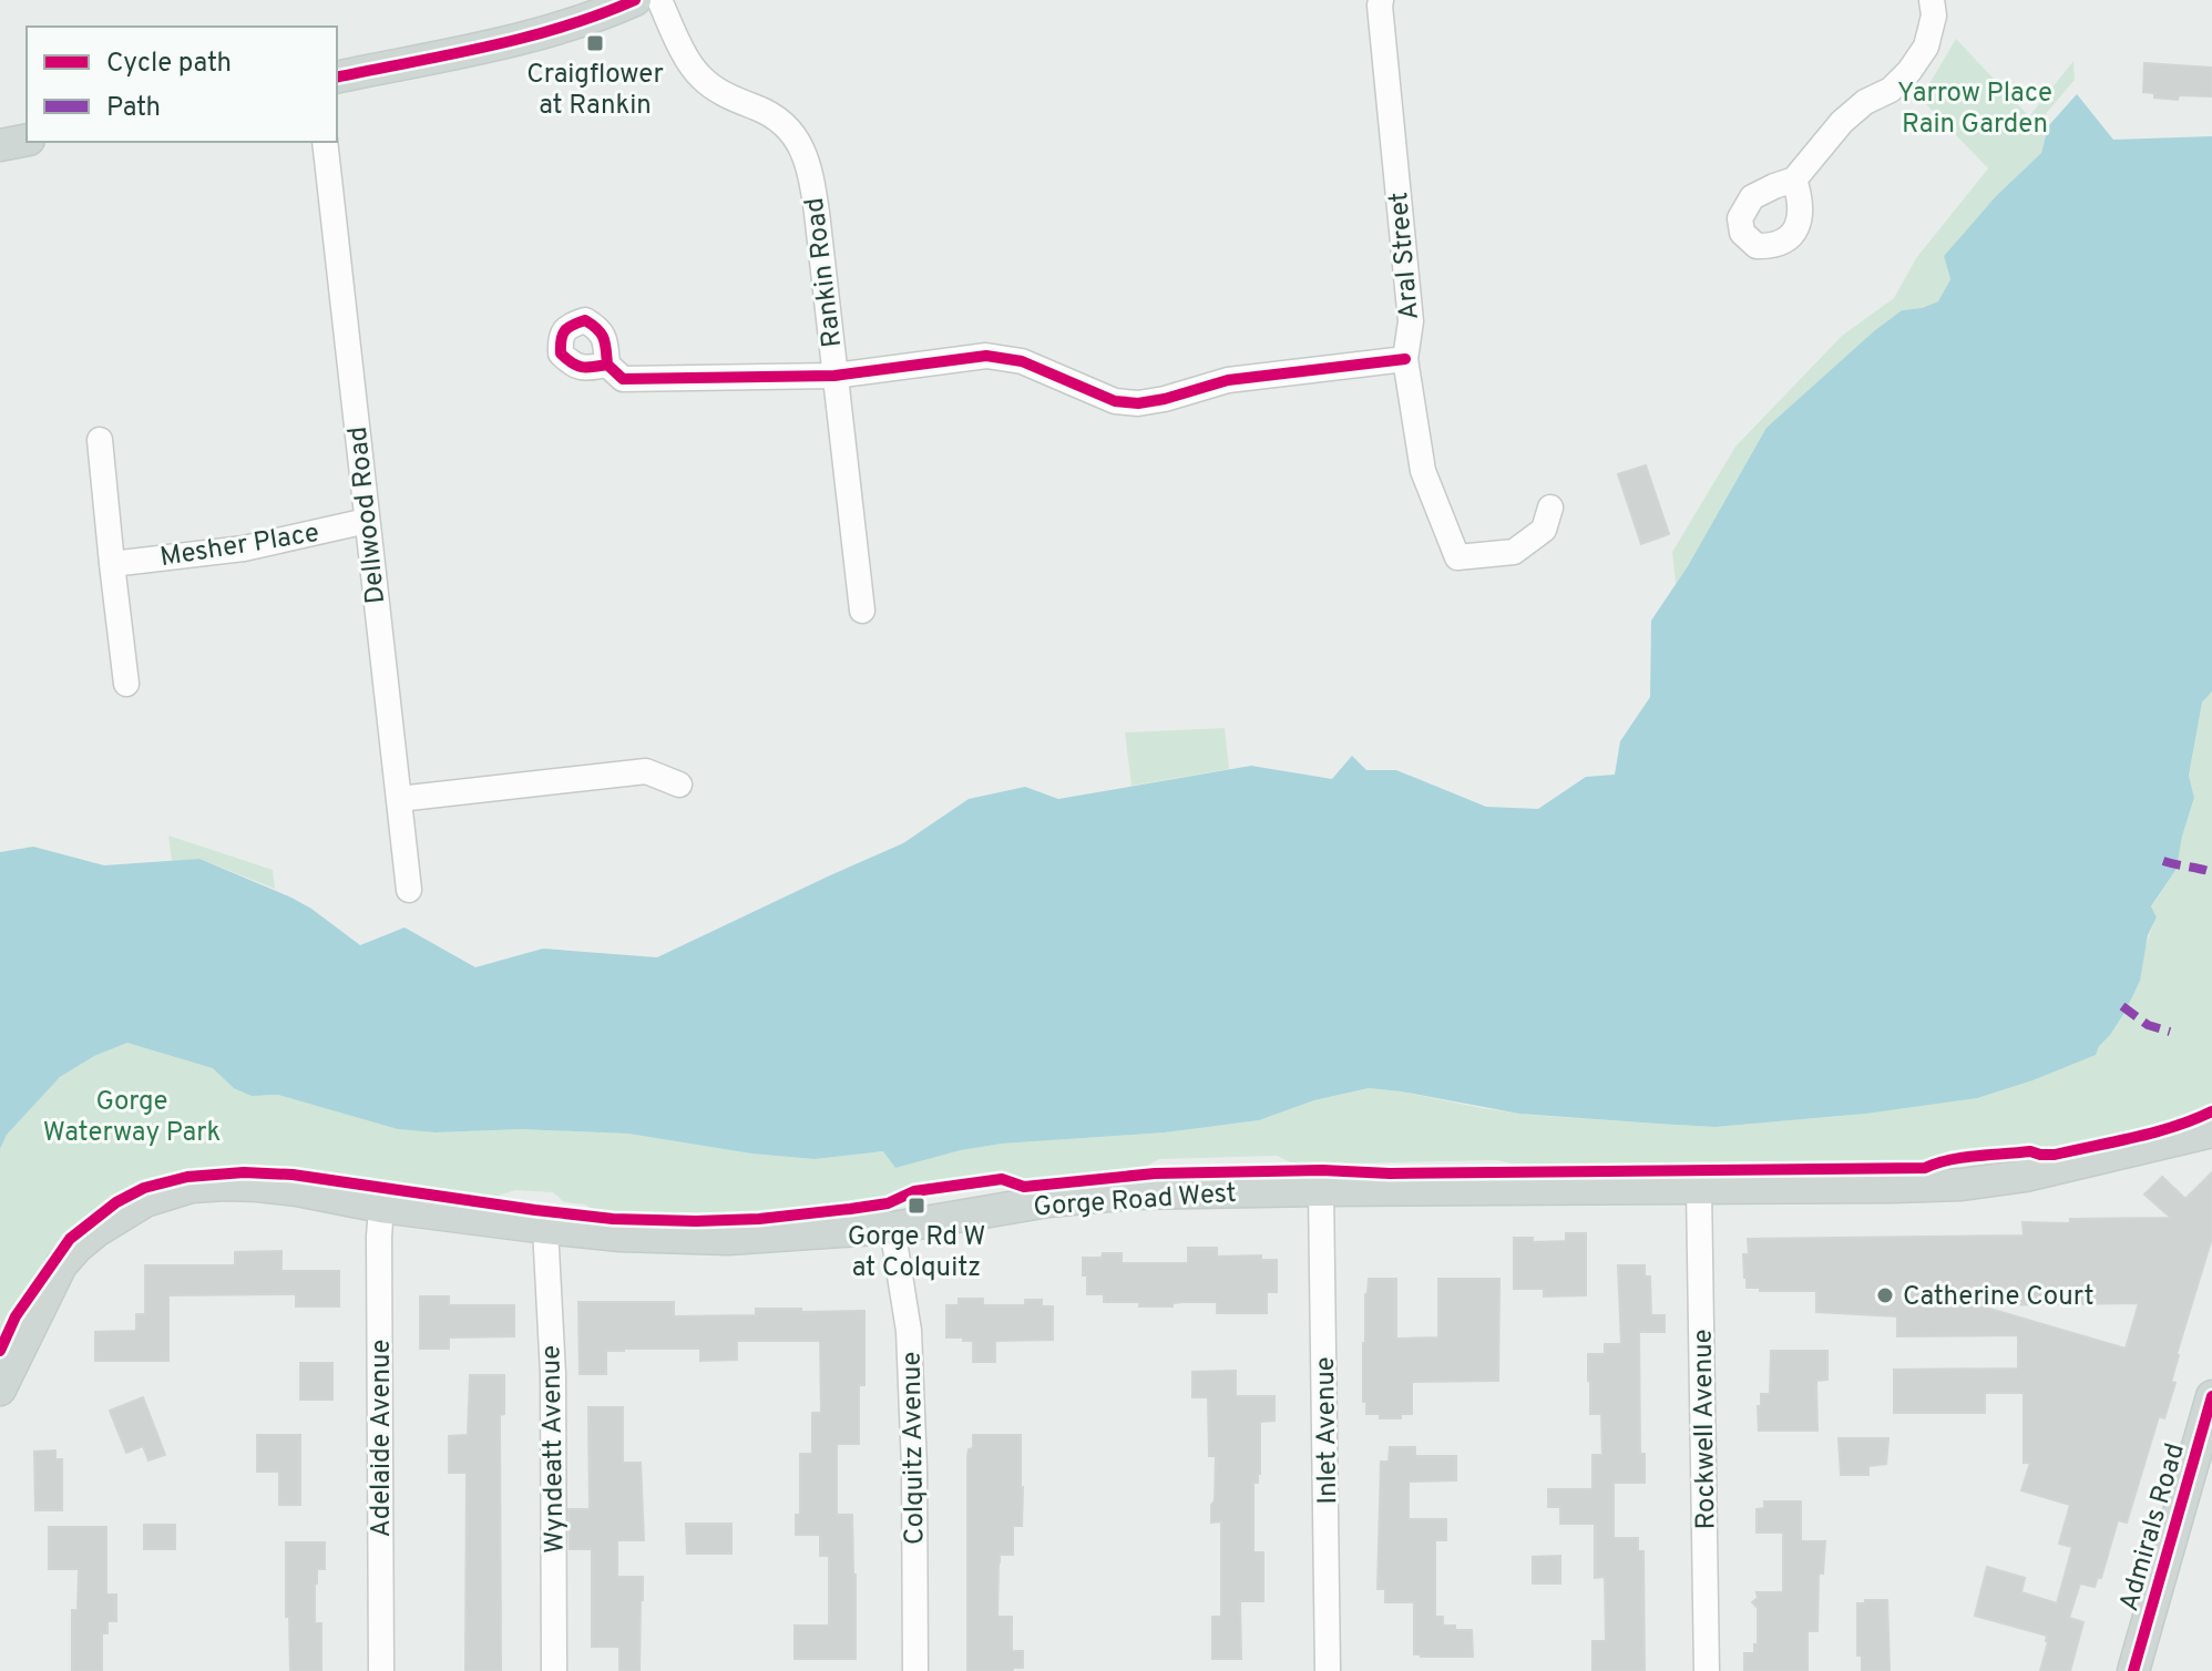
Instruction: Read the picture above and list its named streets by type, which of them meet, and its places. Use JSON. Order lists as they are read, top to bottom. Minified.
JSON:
{"streets":{"main road":["Gorge Road West","Admirals Road"],"street":["Aral Street","Rankin Road","Dellwood Road","Mesher Place","Rockwell Avenue","Inlet Avenue","Adelaide Avenue","Colquitz Avenue","Wyndeatt Avenue"]},"crossings":[["Dellwood Road","Mesher Place"],["Gorge Road West","Rockwell Avenue"],["Gorge Road West","Inlet Avenue"],["Gorge Road West","Adelaide Avenue"],["Gorge Road West","Colquitz Avenue"],["Gorge Road West","Wyndeatt Avenue"]],"parks":["Yarrow Place Rain Garden","Gorge Waterway Park"],"places":{"transit":["Craigflower at Rankin","Gorge Rd W at Colquitz"],"other":["Catherine Court"]},"legend":["Cycle path","Path"]}
